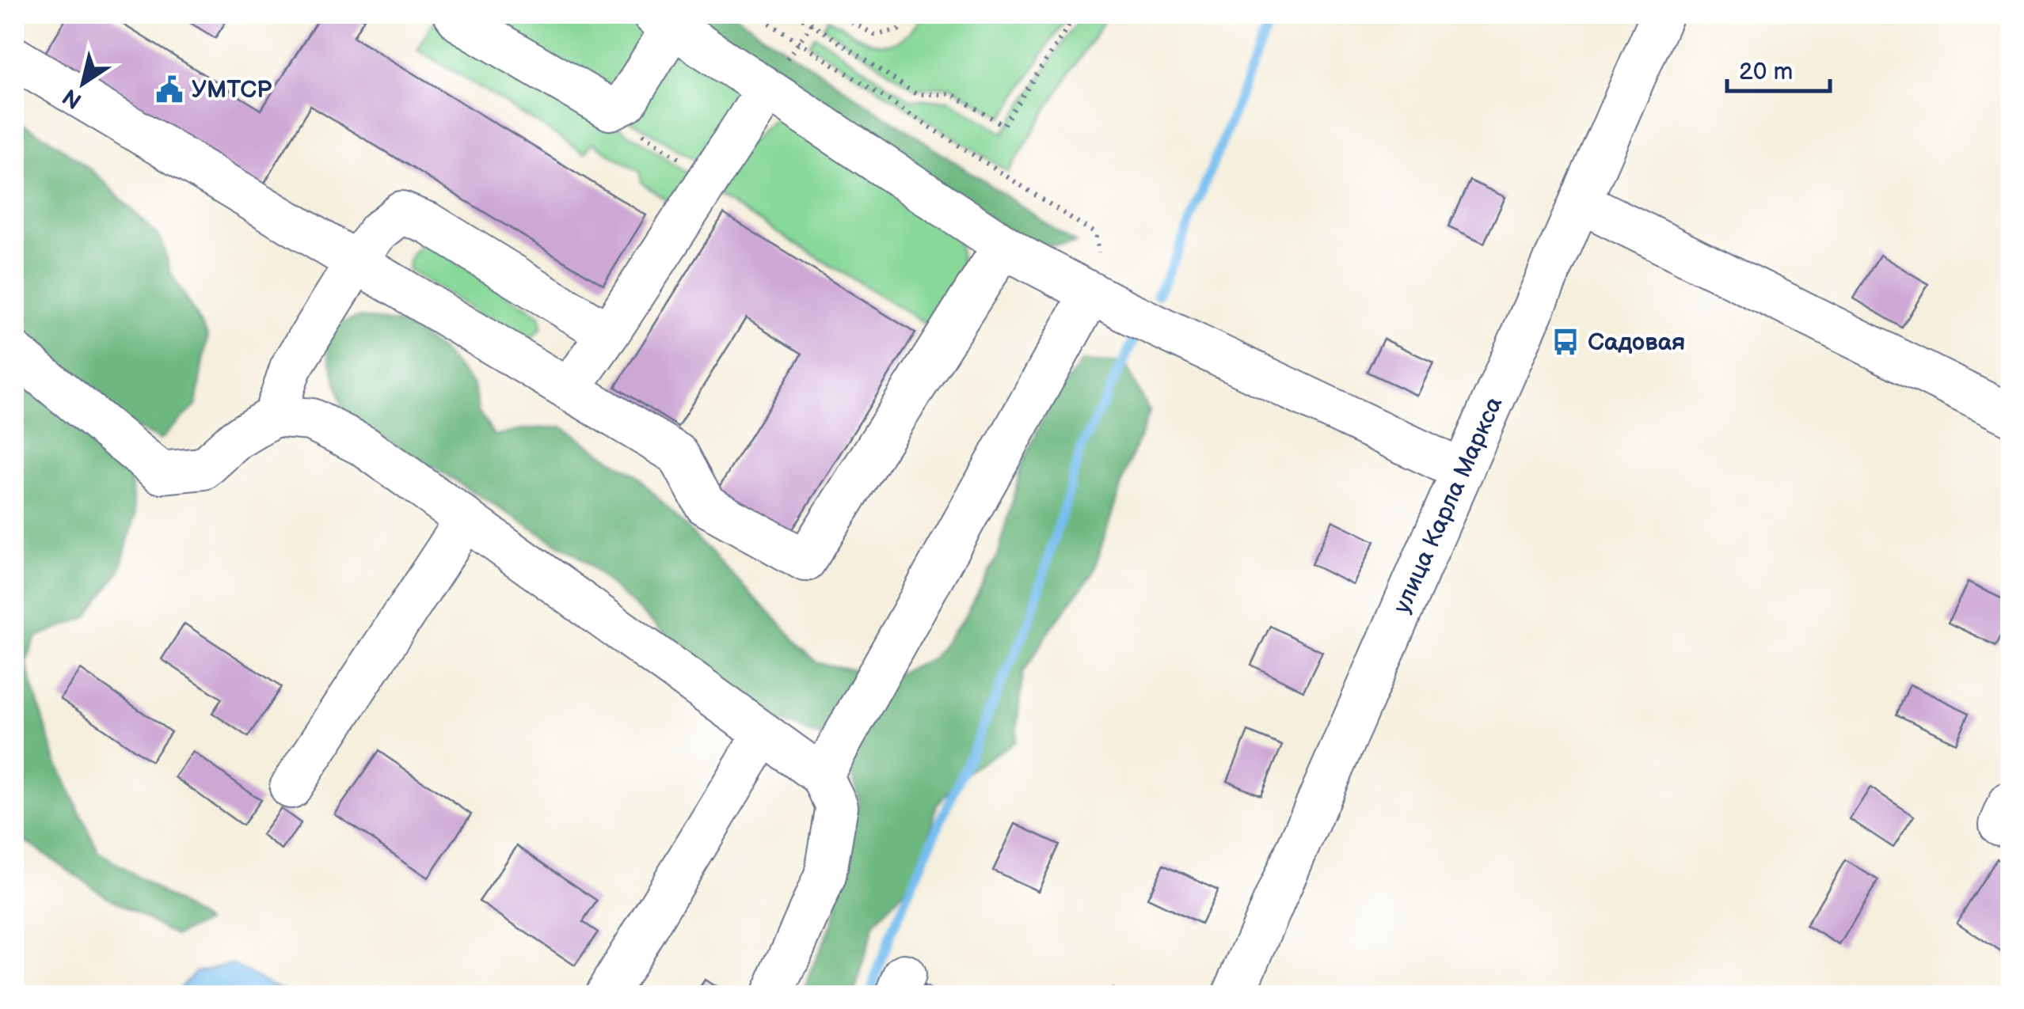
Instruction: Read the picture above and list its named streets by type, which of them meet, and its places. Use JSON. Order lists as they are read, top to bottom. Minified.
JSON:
{"streets":{"street":["улица Карла Маркса"]},"places":{"public building":["УМТСР"],"bus stop":["Садовая"]},"scale_bar":"20 m","north":"bottom left"}
